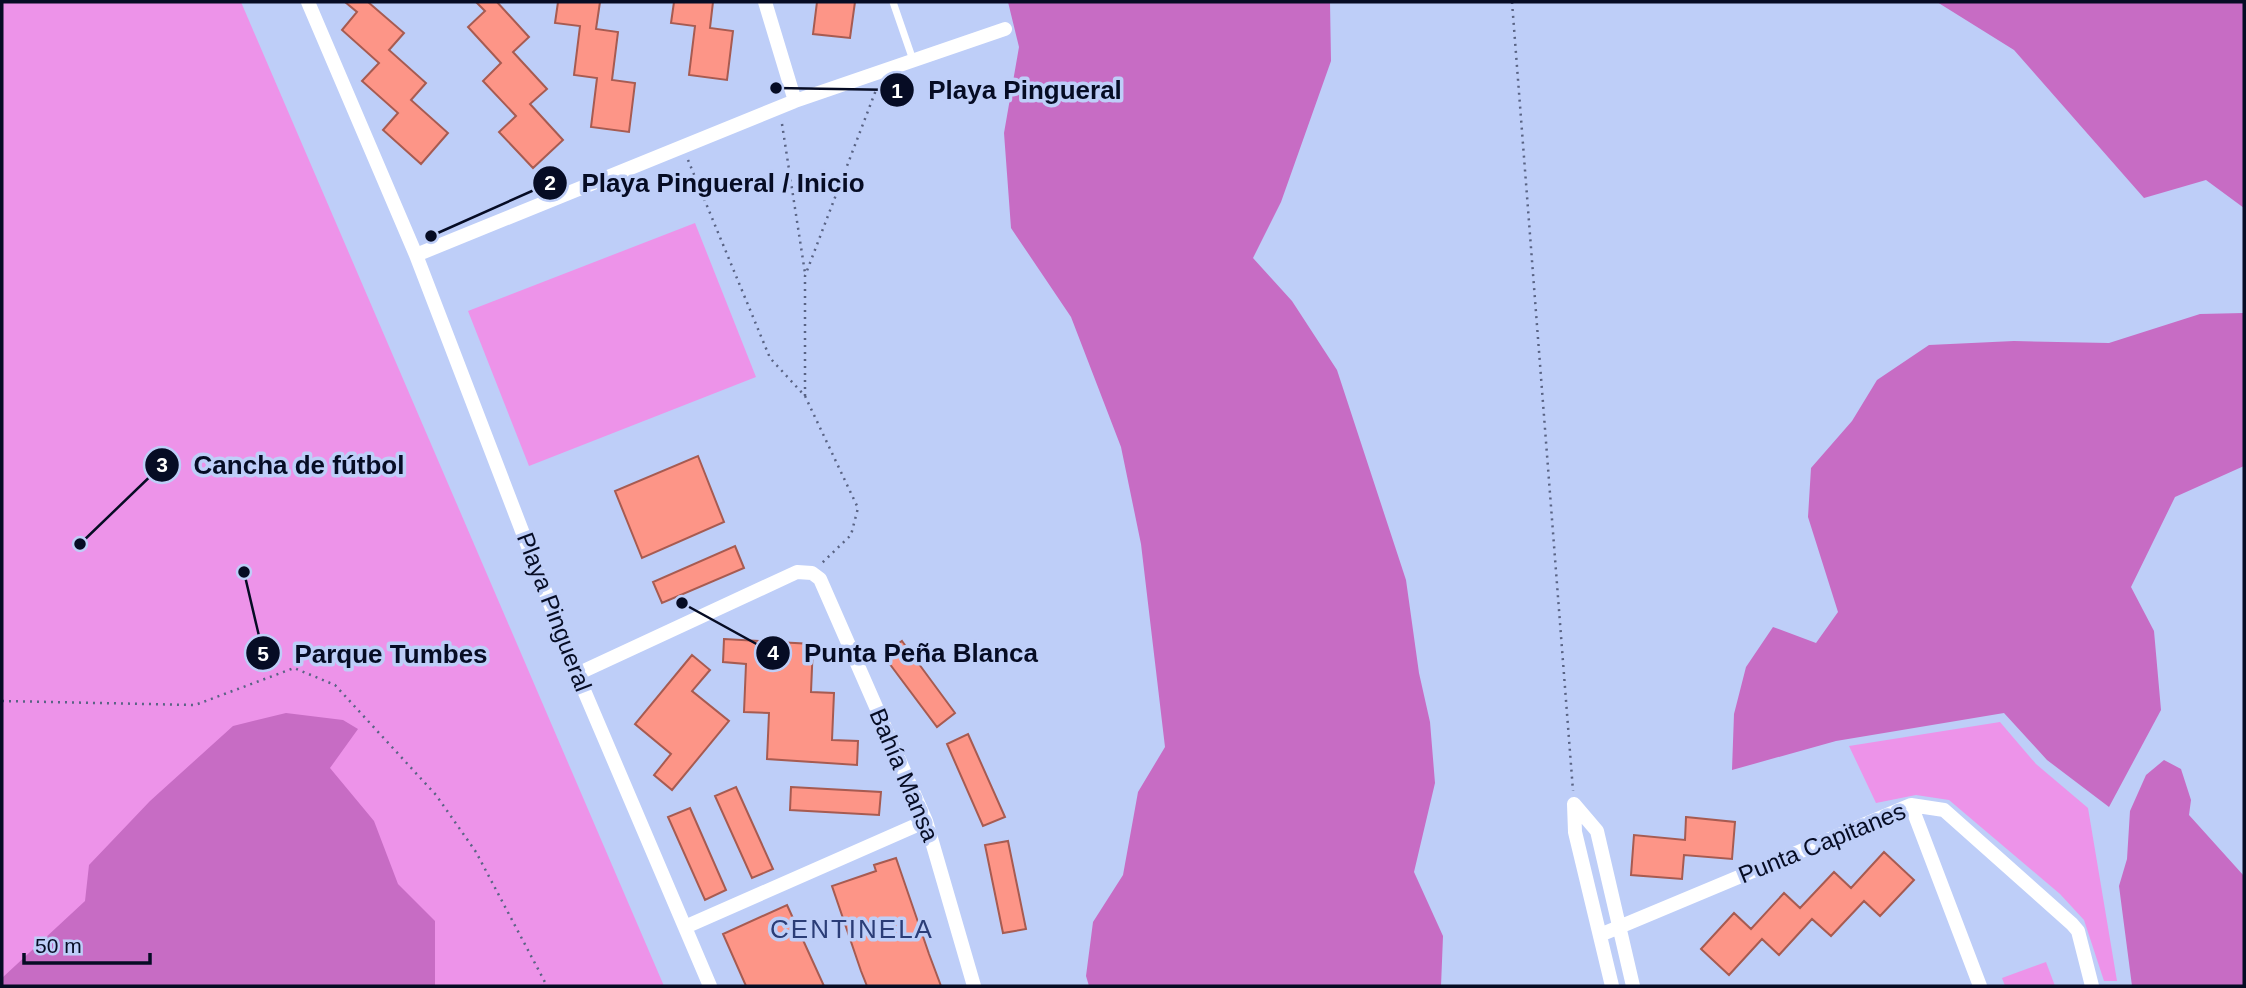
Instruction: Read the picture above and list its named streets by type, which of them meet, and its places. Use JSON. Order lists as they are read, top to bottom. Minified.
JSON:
{"streets":{"street":["Playa Pingueral","Bahía Mansa","Punta Capitanes"]},"districts":["CENTINELA"],"places":["Playa Pingueral","Playa Pingueral / Inicio","Cancha de fútbol","Parque Tumbes","Punta Peña Blanca"],"scale_bar":"50 m"}
